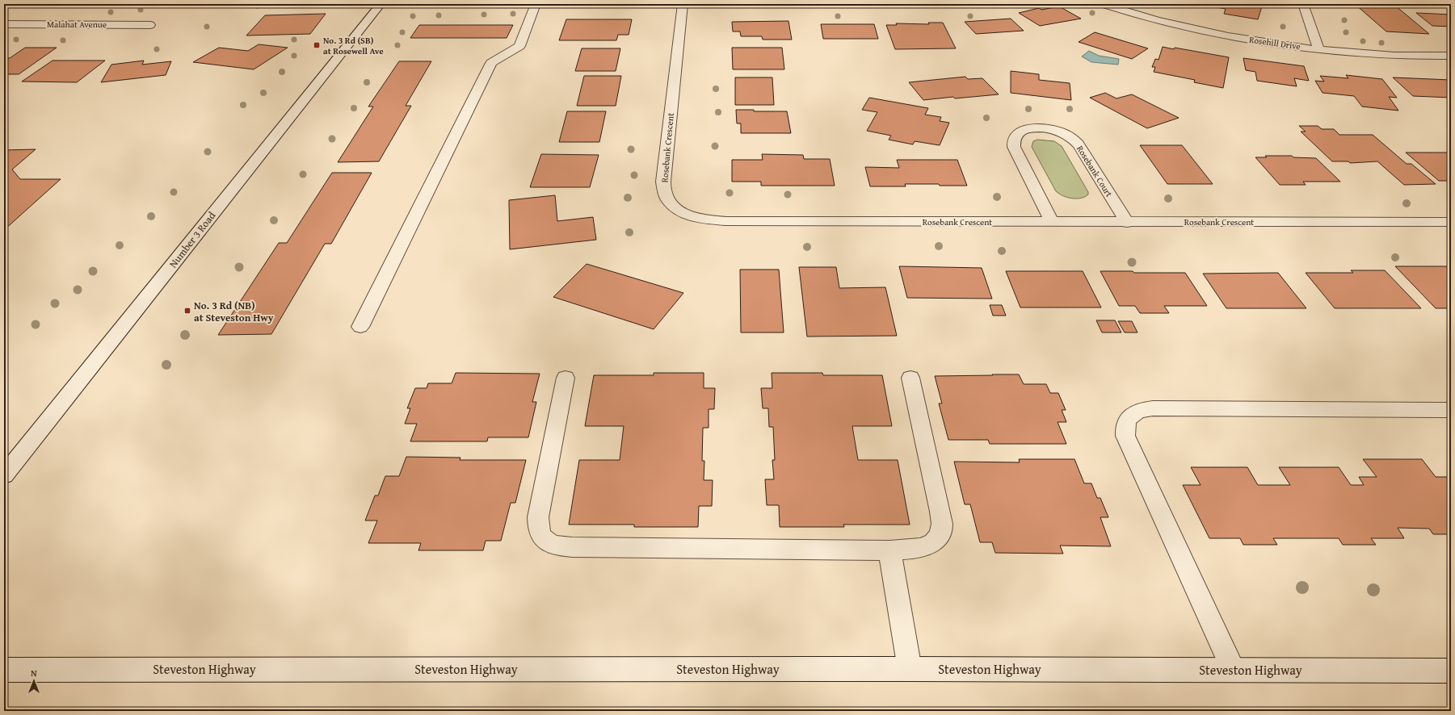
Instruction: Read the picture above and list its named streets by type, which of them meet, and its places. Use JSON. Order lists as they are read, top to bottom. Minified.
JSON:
{"streets":{"street":["Malahat Avenue","Rosehill Drive","Rosebank Crescent","Rosebank Court","Number 3 Road","Steveston Highway"]},"crossings":[["Rosebank Crescent","Rosebank Court"]],"places":{"transit":["No. 3 Rd (SB) at Rosewell Ave","No. 3 Rd (NB) at Steveston Hwy"]},"north":"top"}
